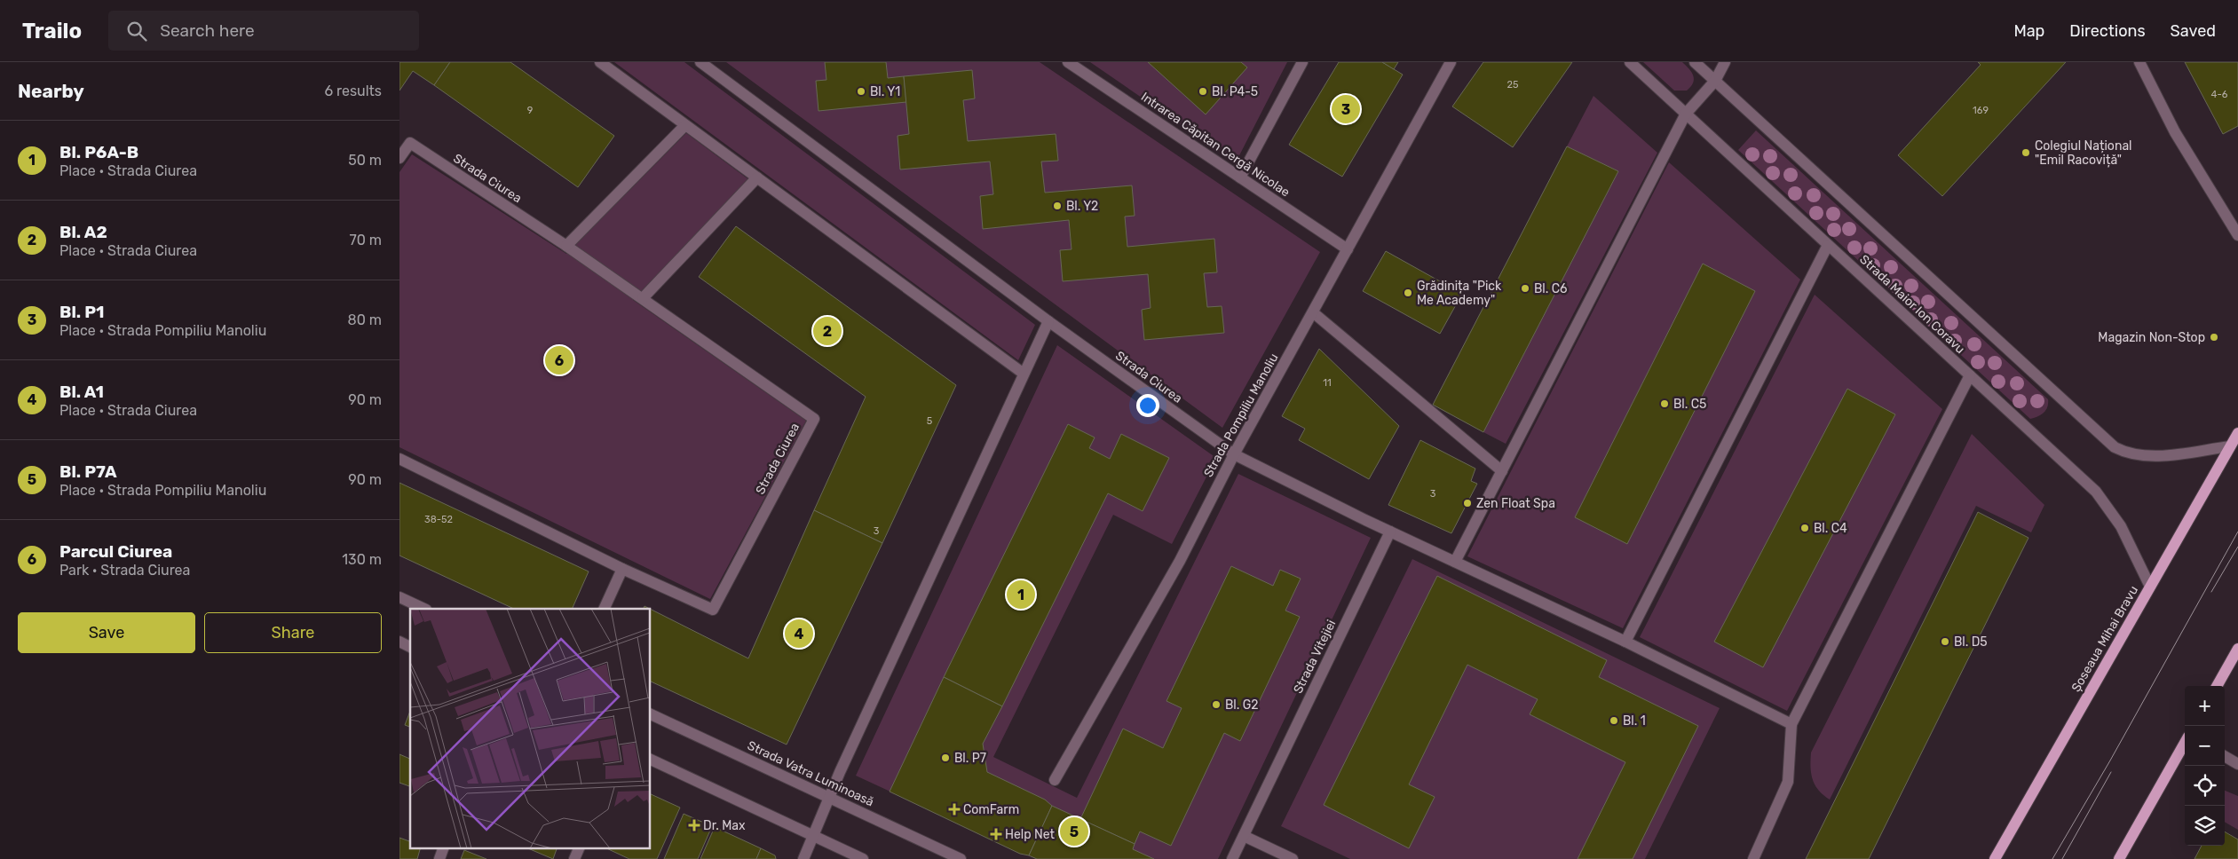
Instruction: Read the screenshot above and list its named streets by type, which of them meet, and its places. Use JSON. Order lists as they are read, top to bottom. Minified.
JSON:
{"streets":{"main road":["Șoseaua Mihai Bravu"],"street":["Intrarea Căpitan Cergă Nicolae","Strada Ciurea","Strada Maior Ion Coravu","Strada Pompiliu Manoliu","Strada Vitejiei","Strada Vatra Luminoasă"]},"crossings":[["Intrarea Căpitan Cergă Nicolae","Strada Pompiliu Manoliu"],["Strada Ciurea","Strada Pompiliu Manoliu"],["Strada Ciurea","Strada Vitejiei"],["Strada Maior Ion Coravu","Șoseaua Mihai Bravu"]],"places":{"other":["Bl. Y1","Bl. P4-5","Colegiul Național \"Emil Racoviță\"","Bl. Y2","Bl. C6","Grădinița \"Pick Me Academy\"","Magazin Non-Stop","Bl. C5","Zen Float Spa","Bl. C4","Bl. D5","Bl. G2","Bl. 1","Bl. P7"],"health":["ComFarm","Dr. Max","Help Net"]},"house_numbers":["25","4-6","9","169","11","5","3","38-52","3"],"page":{"header":"Trailo","search":"Search here","nav":["Map","Directions","Saved"],"heading":["Nearby","6 results"],"pins":["3","2","6","1","4","5"],"list":[{"mark":"1","name":"Bl. P6A-B","note":"Place · Strada Ciurea","value":"50 m"},{"mark":"2","name":"Bl. A2","note":"Place · Strada Ciurea","value":"70 m"},{"mark":"3","name":"Bl. P1","note":"Place · Strada Pompiliu Manoliu","value":"80 m"},{"mark":"4","name":"Bl. A1","note":"Place · Strada Ciurea","value":"90 m"},{"mark":"5","name":"Bl. P7A","note":"Place · Strada Pompiliu Manoliu","value":"90 m"},{"mark":"6","name":"Parcul Ciurea","note":"Park · Strada Ciurea","value":"130 m"}],"buttons":["Save","Share"],"map_buttons":["+","−"]}}
